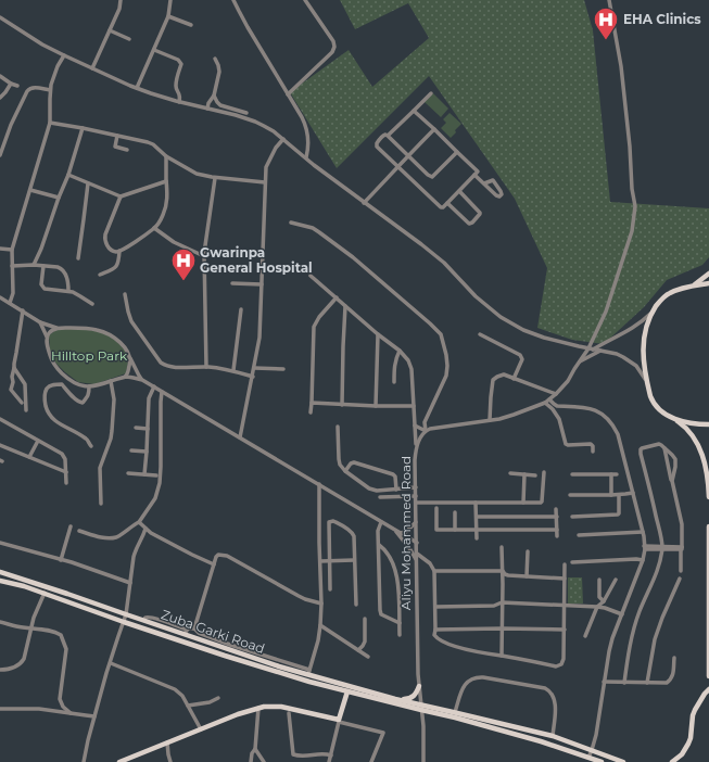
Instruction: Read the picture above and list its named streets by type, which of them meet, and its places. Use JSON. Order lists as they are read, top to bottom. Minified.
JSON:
{"streets":{"main road":["Zuba Garki Road"],"street":["Aliyu Mohammed Road"]},"crossings":[["Aliyu Mohammed Road","Zuba Garki Road"]],"parks":["Hilltop Park"],"places":{"hospital":["EHA Clinics","Gwarinpa General Hospital"]}}
